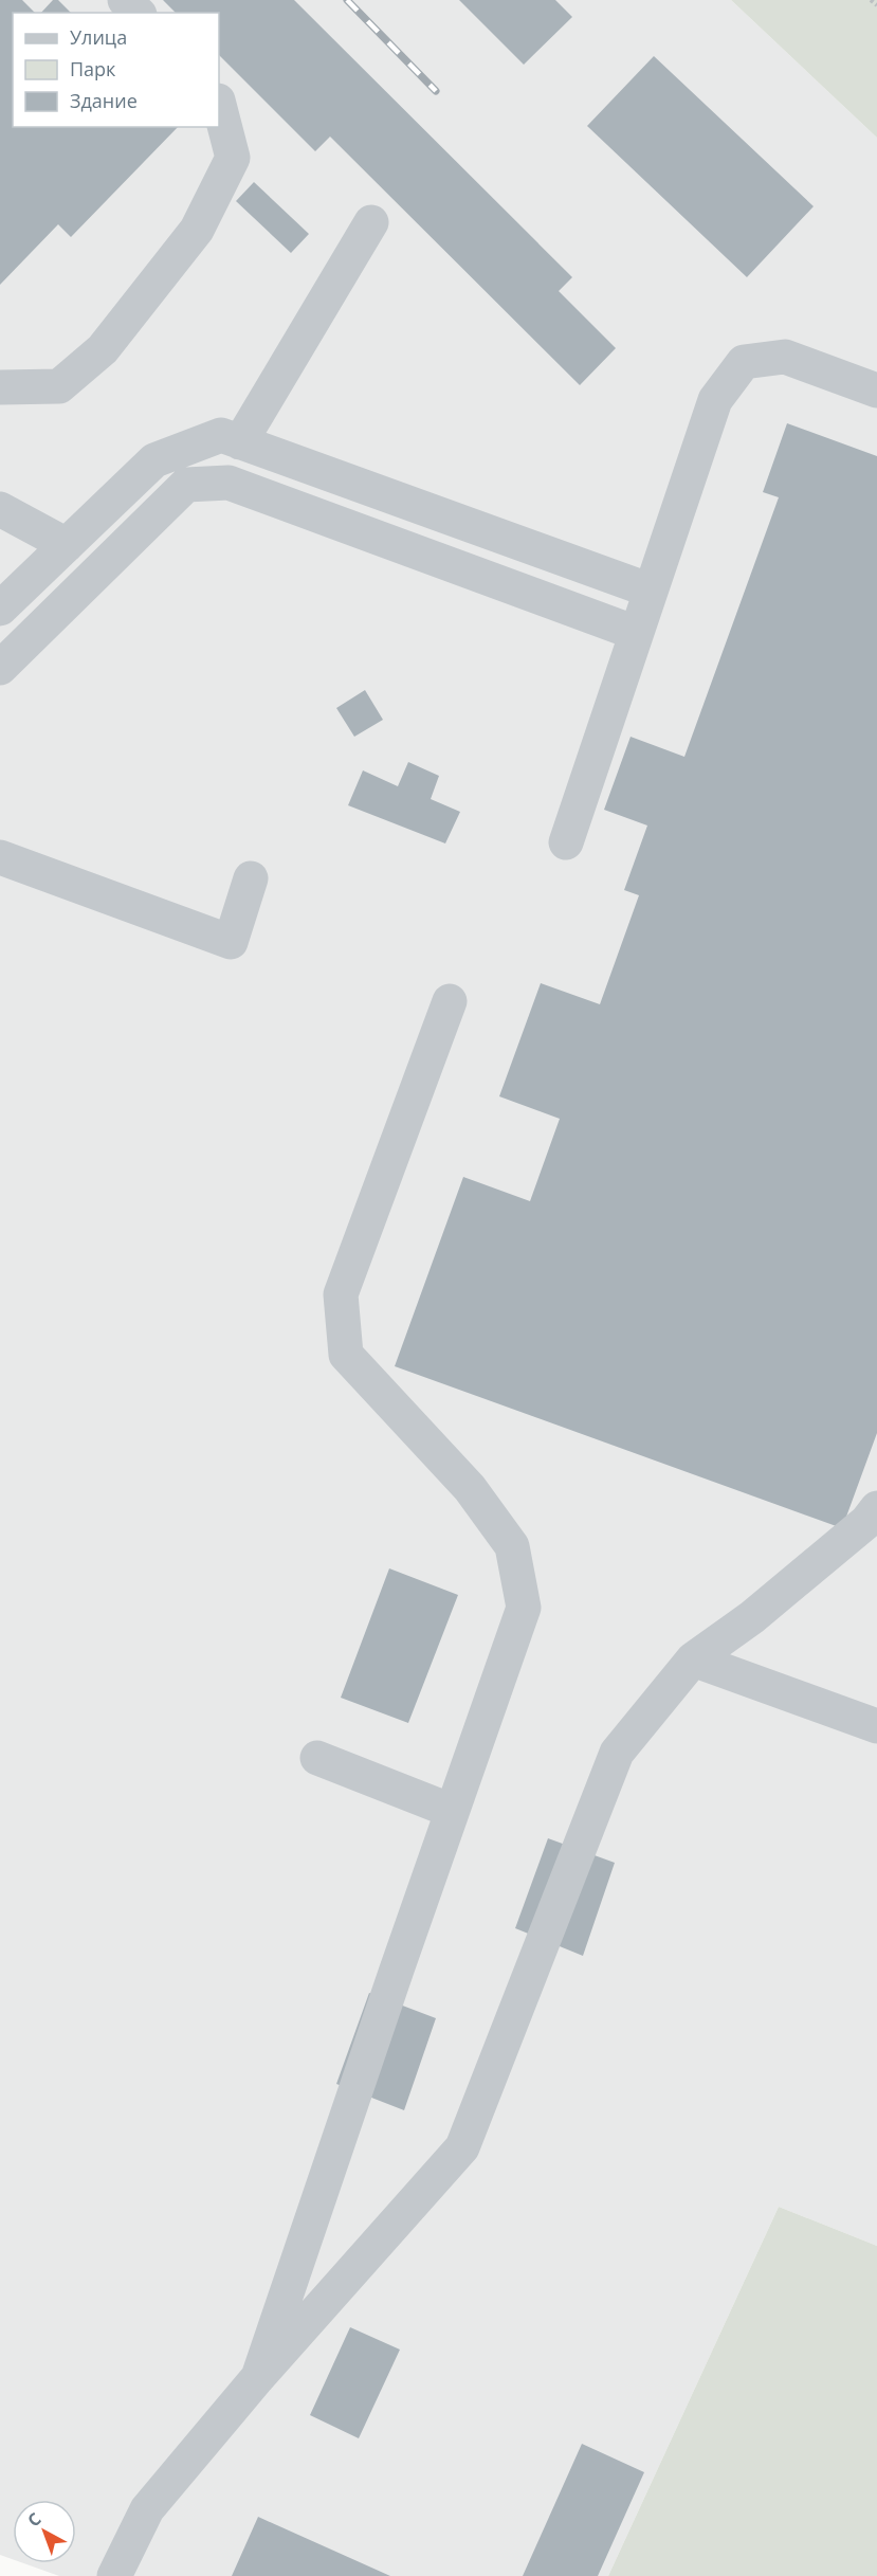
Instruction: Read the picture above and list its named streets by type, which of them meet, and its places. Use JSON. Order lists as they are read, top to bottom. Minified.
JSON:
{"legend":["Улица","Парк","Здание"],"north":"top left"}
